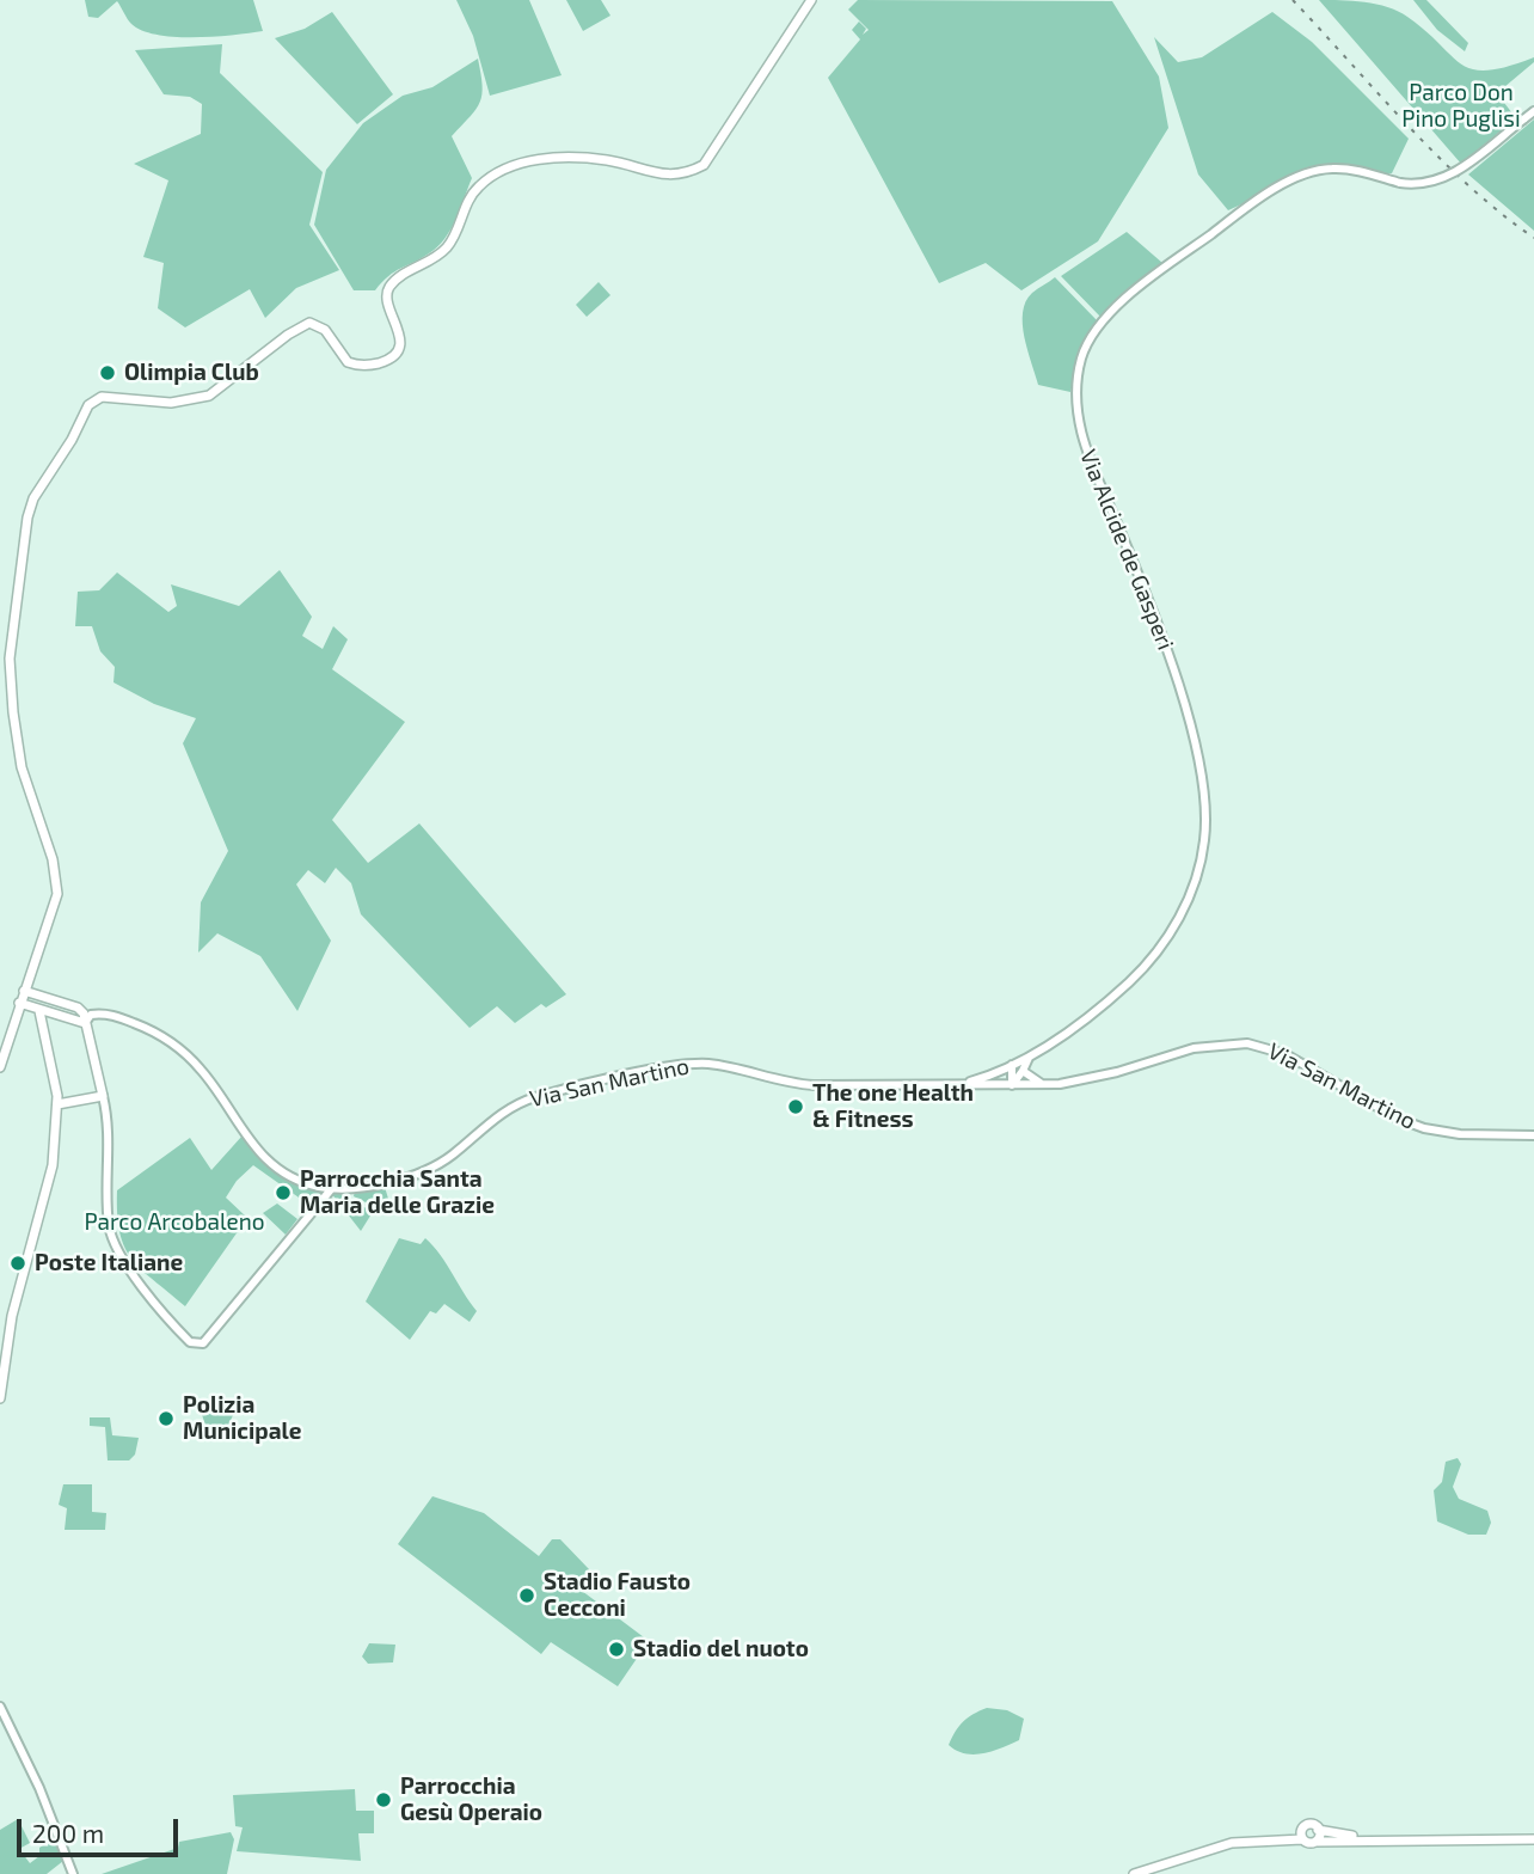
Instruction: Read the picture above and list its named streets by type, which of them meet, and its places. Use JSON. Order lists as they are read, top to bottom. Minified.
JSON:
{"streets":{"street":["Via Alcide de Gasperi","Via San Martino"]},"crossings":[["Via Alcide de Gasperi","Via San Martino"]],"parks":["Parco Don Pino Puglisi","Parco Arcobaleno"],"places":["Olimpia Club","The one Health & Fitness","Parrocchia Santa Maria delle Grazie","Poste Italiane","Polizia Municipale","Stadio Fausto Cecconi","Stadio del nuoto","Parrocchia Gesù Operaio"],"scale_bar":"200 m"}
